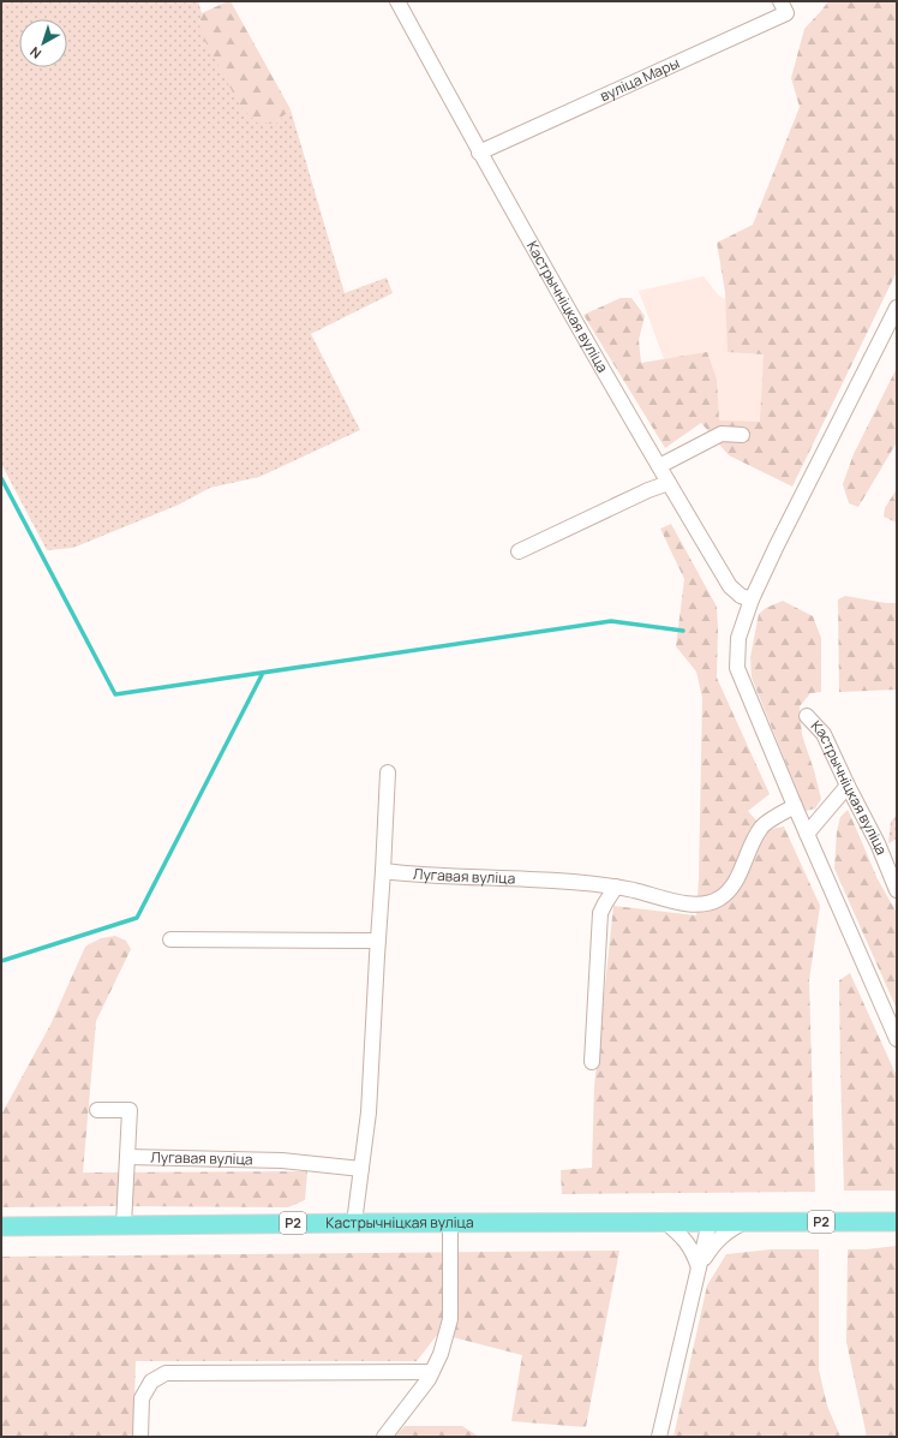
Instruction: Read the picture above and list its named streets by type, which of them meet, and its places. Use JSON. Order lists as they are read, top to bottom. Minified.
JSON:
{"streets":{"main road":["Кастрычніцкая вуліца","Р2"],"street":["вуліца Мары","Лугавая вуліца"]},"crossings":[["вуліца Мары","Кастрычніцкая вуліца"],["Кастрычніцкая вуліца","Р2"]],"north":"bottom left"}
